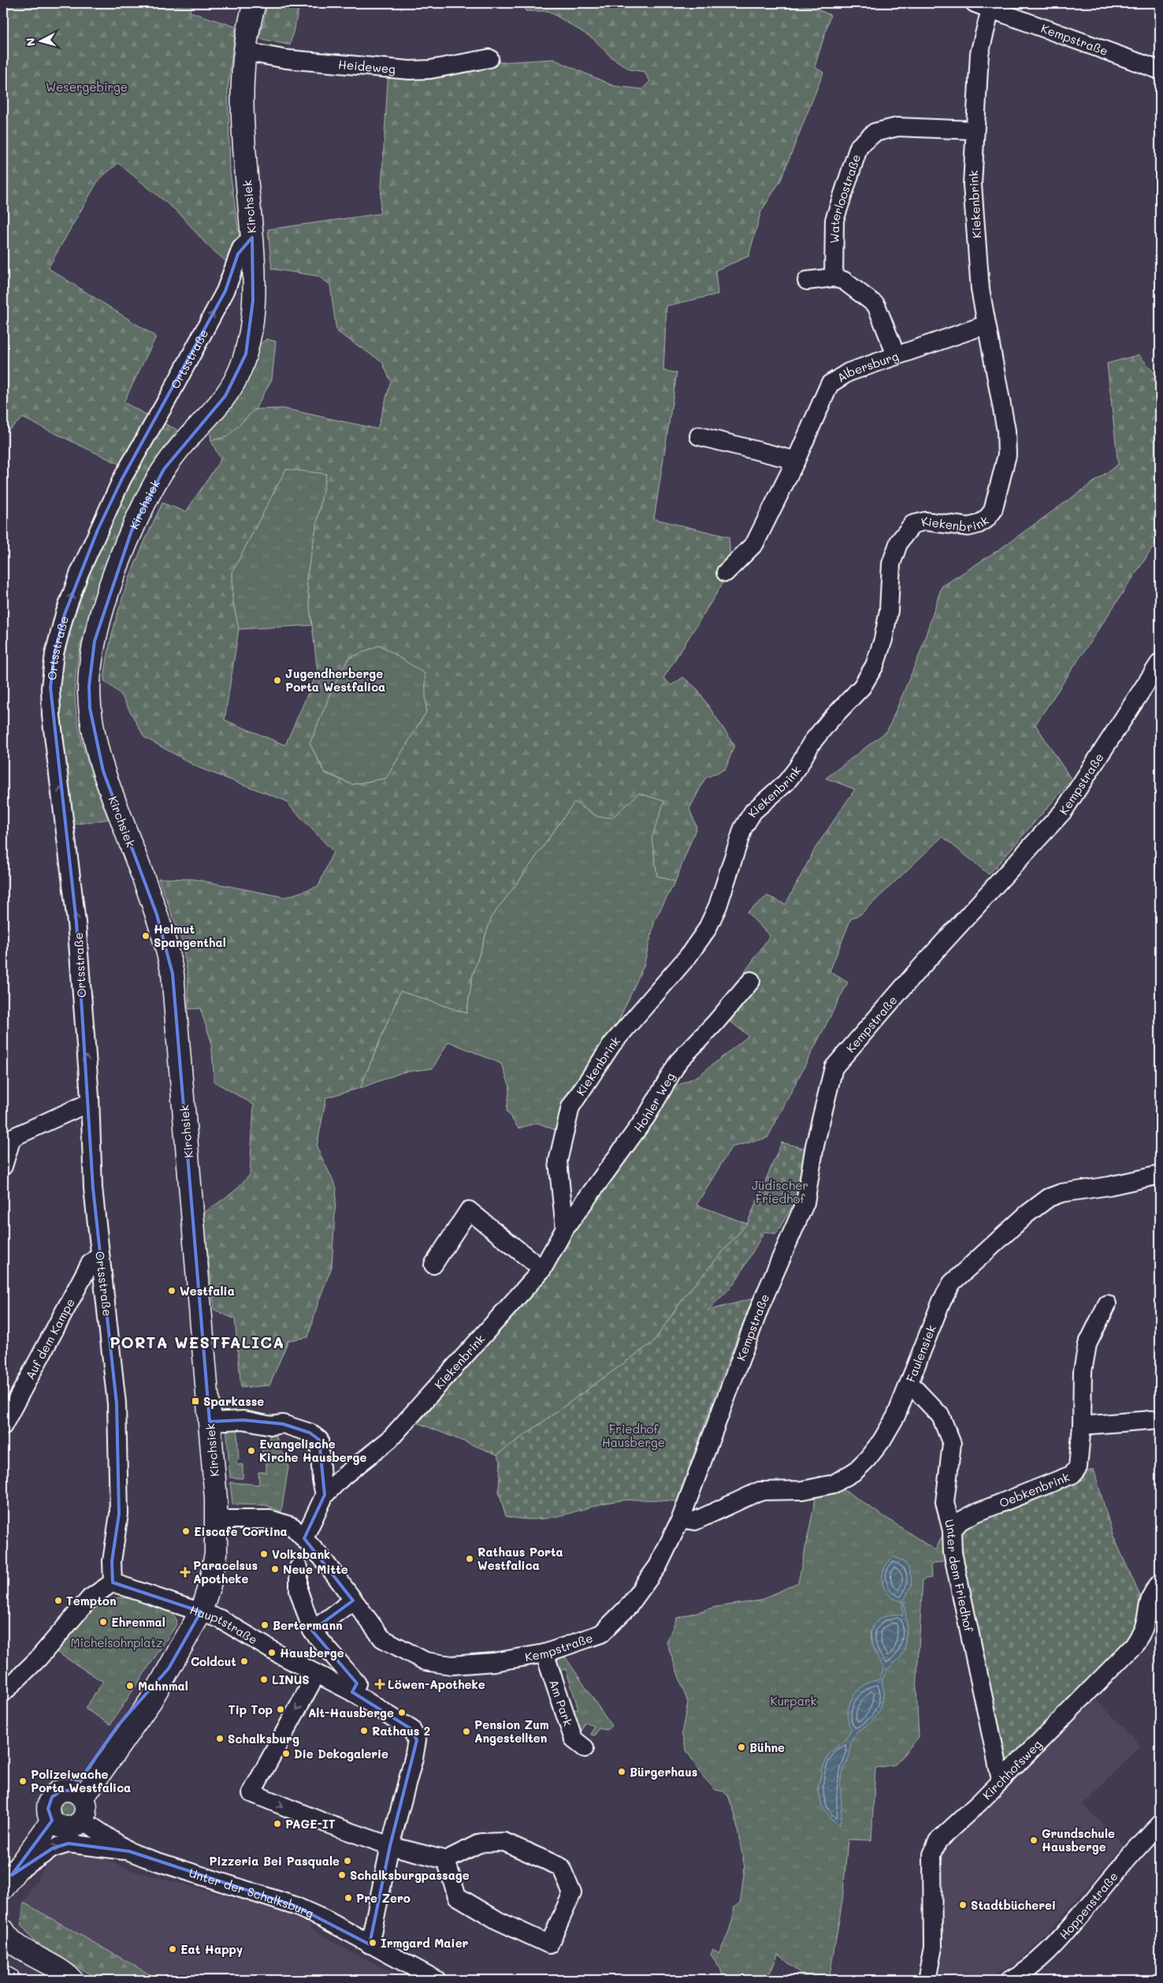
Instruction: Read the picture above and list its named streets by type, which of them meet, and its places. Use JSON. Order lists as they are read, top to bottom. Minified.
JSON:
{"streets":{"main road":["Kirchsiek"],"street":["Kempstraße","Heideweg","Waterloostraße","Kiekenbrink","Ortsstraße","Albersburg","Hohler Weg","Auf dem Kampe","Faulensiek","Oebkenbrink","Unter dem Friedhof","Hauptstraße","Am Park","Kirchhofsweg","Unter der Schalksburg","Hoppenstraße"]},"crossings":[["Kempstraße","Kiekenbrink"],["Kempstraße","Kirchsiek"],["Kempstraße","Faulensiek"],["Kempstraße","Am Park"],["Heideweg","Kirchsiek"],["Waterloostraße","Kiekenbrink"],["Kiekenbrink","Albersburg"],["Kiekenbrink","Hohler Weg"],["Kirchsiek","Ortsstraße"],["Kirchsiek","Hauptstraße"],["Kirchsiek","Unter der Schalksburg"],["Ortsstraße","Auf dem Kampe"],["Ortsstraße","Hauptstraße"],["Faulensiek","Unter dem Friedhof"],["Oebkenbrink","Unter dem Friedhof"],["Unter dem Friedhof","Kirchhofsweg"],["Hauptstraße","Unter der Schalksburg"]],"one_way":["Ortsstraße"],"districts":["PORTA WESTFALICA"],"parks":["Wesergebirge","Jüdischer Friedhof","Friedhof Hausberge","Michelsohnplatz","Kurpark"],"places":{"other":["Jugendherberge Porta Westfalica","Helmut Spangenthal","Westfalia","Evangelische Kirche Hausberge","Eiscafe Cortina","Volksbank","Rathaus Porta Westfalica","Neue Mitte","Tempton","Ehrenmal","Bertermann","Hausberge","Coldcut","LINUS","Mahnmal","Tip Top","Alt-Hausberge","Rathaus 2","Pension Zum Angestellten","Schalksburg","Bühne","Die Dekogalerie","Bürgerhaus","Polizeiwache Porta Westfalica","PAGE-IT","Grundschule Hausberge","Pizzeria Bei Pasquale","Schalksburgpassage","Pre Zero","Stadtbücherei","Irmgard Maier","Eat Happy"],"transit":["Sparkasse"],"health":["Paracelsus Apotheke","Löwen-Apotheke"]},"north":"left"}
